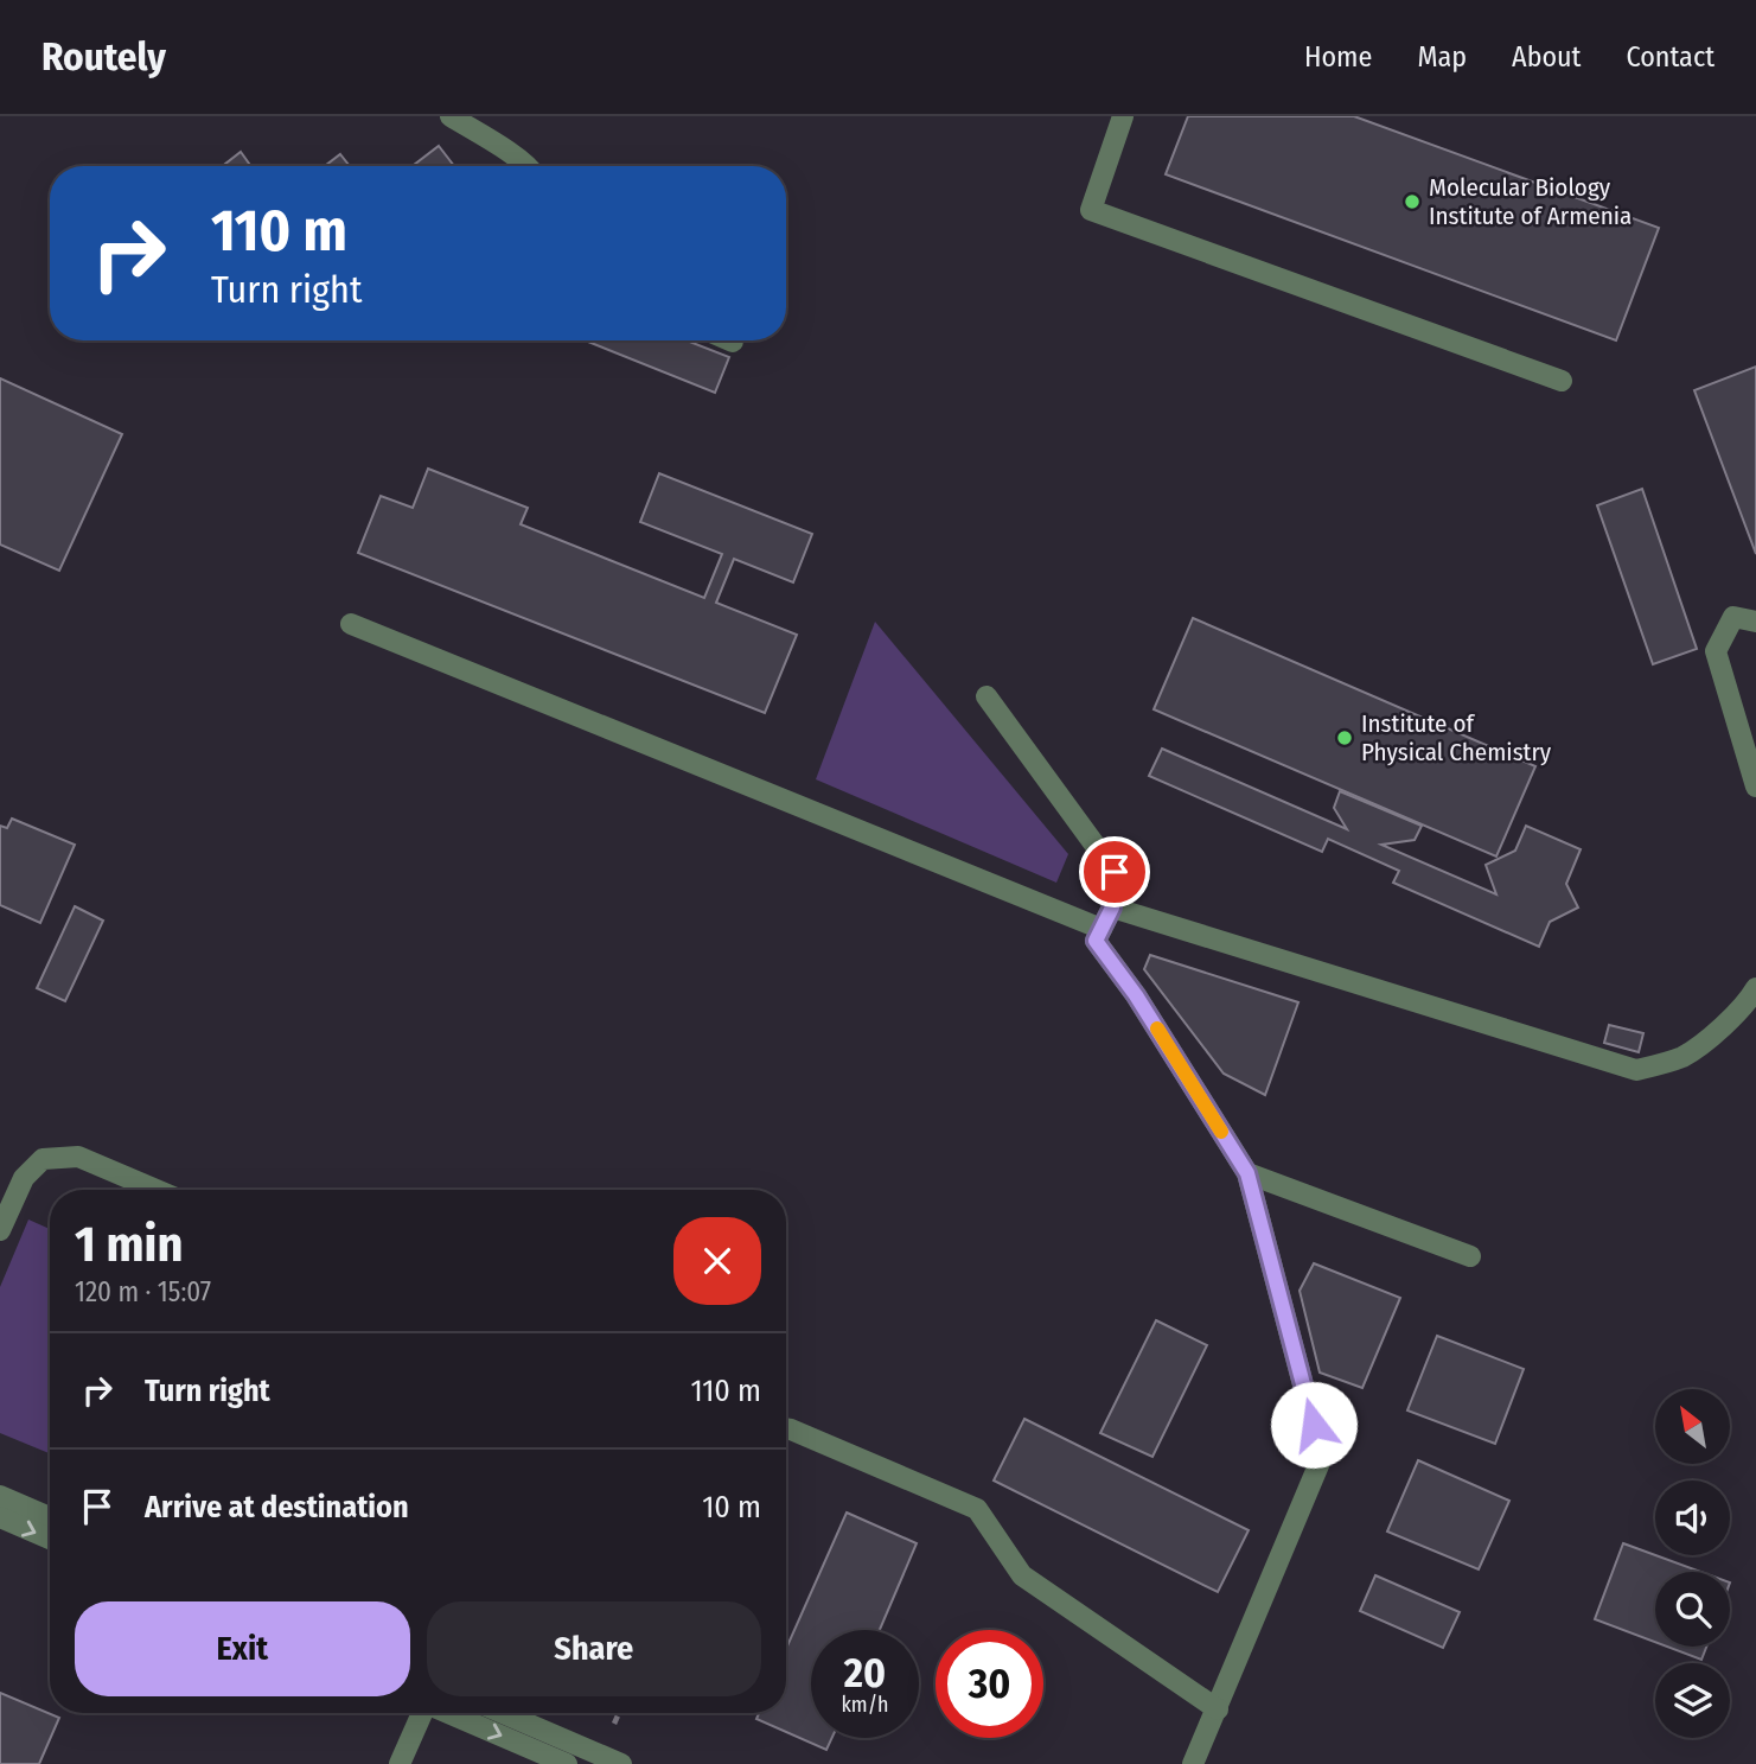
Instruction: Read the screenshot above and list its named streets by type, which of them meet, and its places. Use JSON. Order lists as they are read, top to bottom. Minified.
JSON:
{"places":["Molecular Biology Institute of Armenia","Institute of Physical Chemistry"],"north":"top left","page":{"header":"Routely","nav":["Home","Map","About","Contact"],"turn":["110 m","Turn right"],"heading":["1 min","120 m · 15:07"],"list":[{"name":"Turn right","value":"110 m"},{"name":"Arrive at destination","value":"10 m"}],"buttons":["Exit","Share"],"speed":"20 km/h","limit":"30"}}
